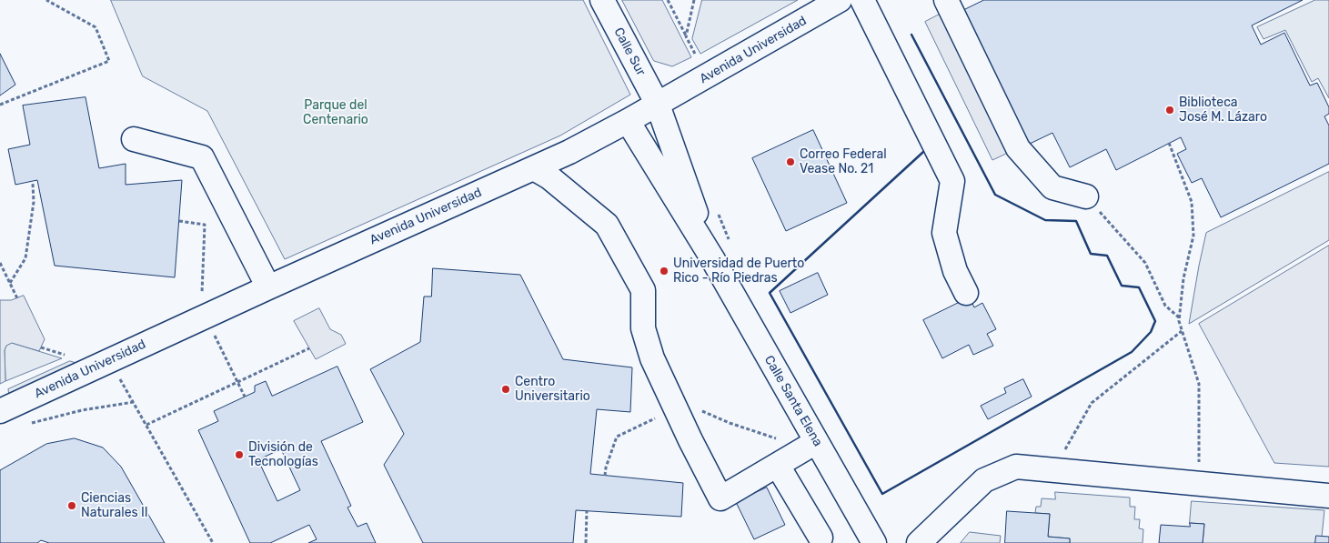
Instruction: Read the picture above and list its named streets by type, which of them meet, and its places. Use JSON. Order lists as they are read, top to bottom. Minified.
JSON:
{"streets":{"street":["Avenida Universidad","Calle Sur","Calle Santa Elena"]},"crossings":[["Avenida Universidad","Calle Sur"],["Avenida Universidad","Calle Santa Elena"],["Calle Sur","Calle Santa Elena"]],"parks":["Parque del Centenario"],"places":["Biblioteca José M. Lázaro","Correo Federal Vease No. 21","Universidad de Puerto Rico - Río Piedras","Centro Universitario","División de Tecnologías","Ciencias Naturales II"]}
